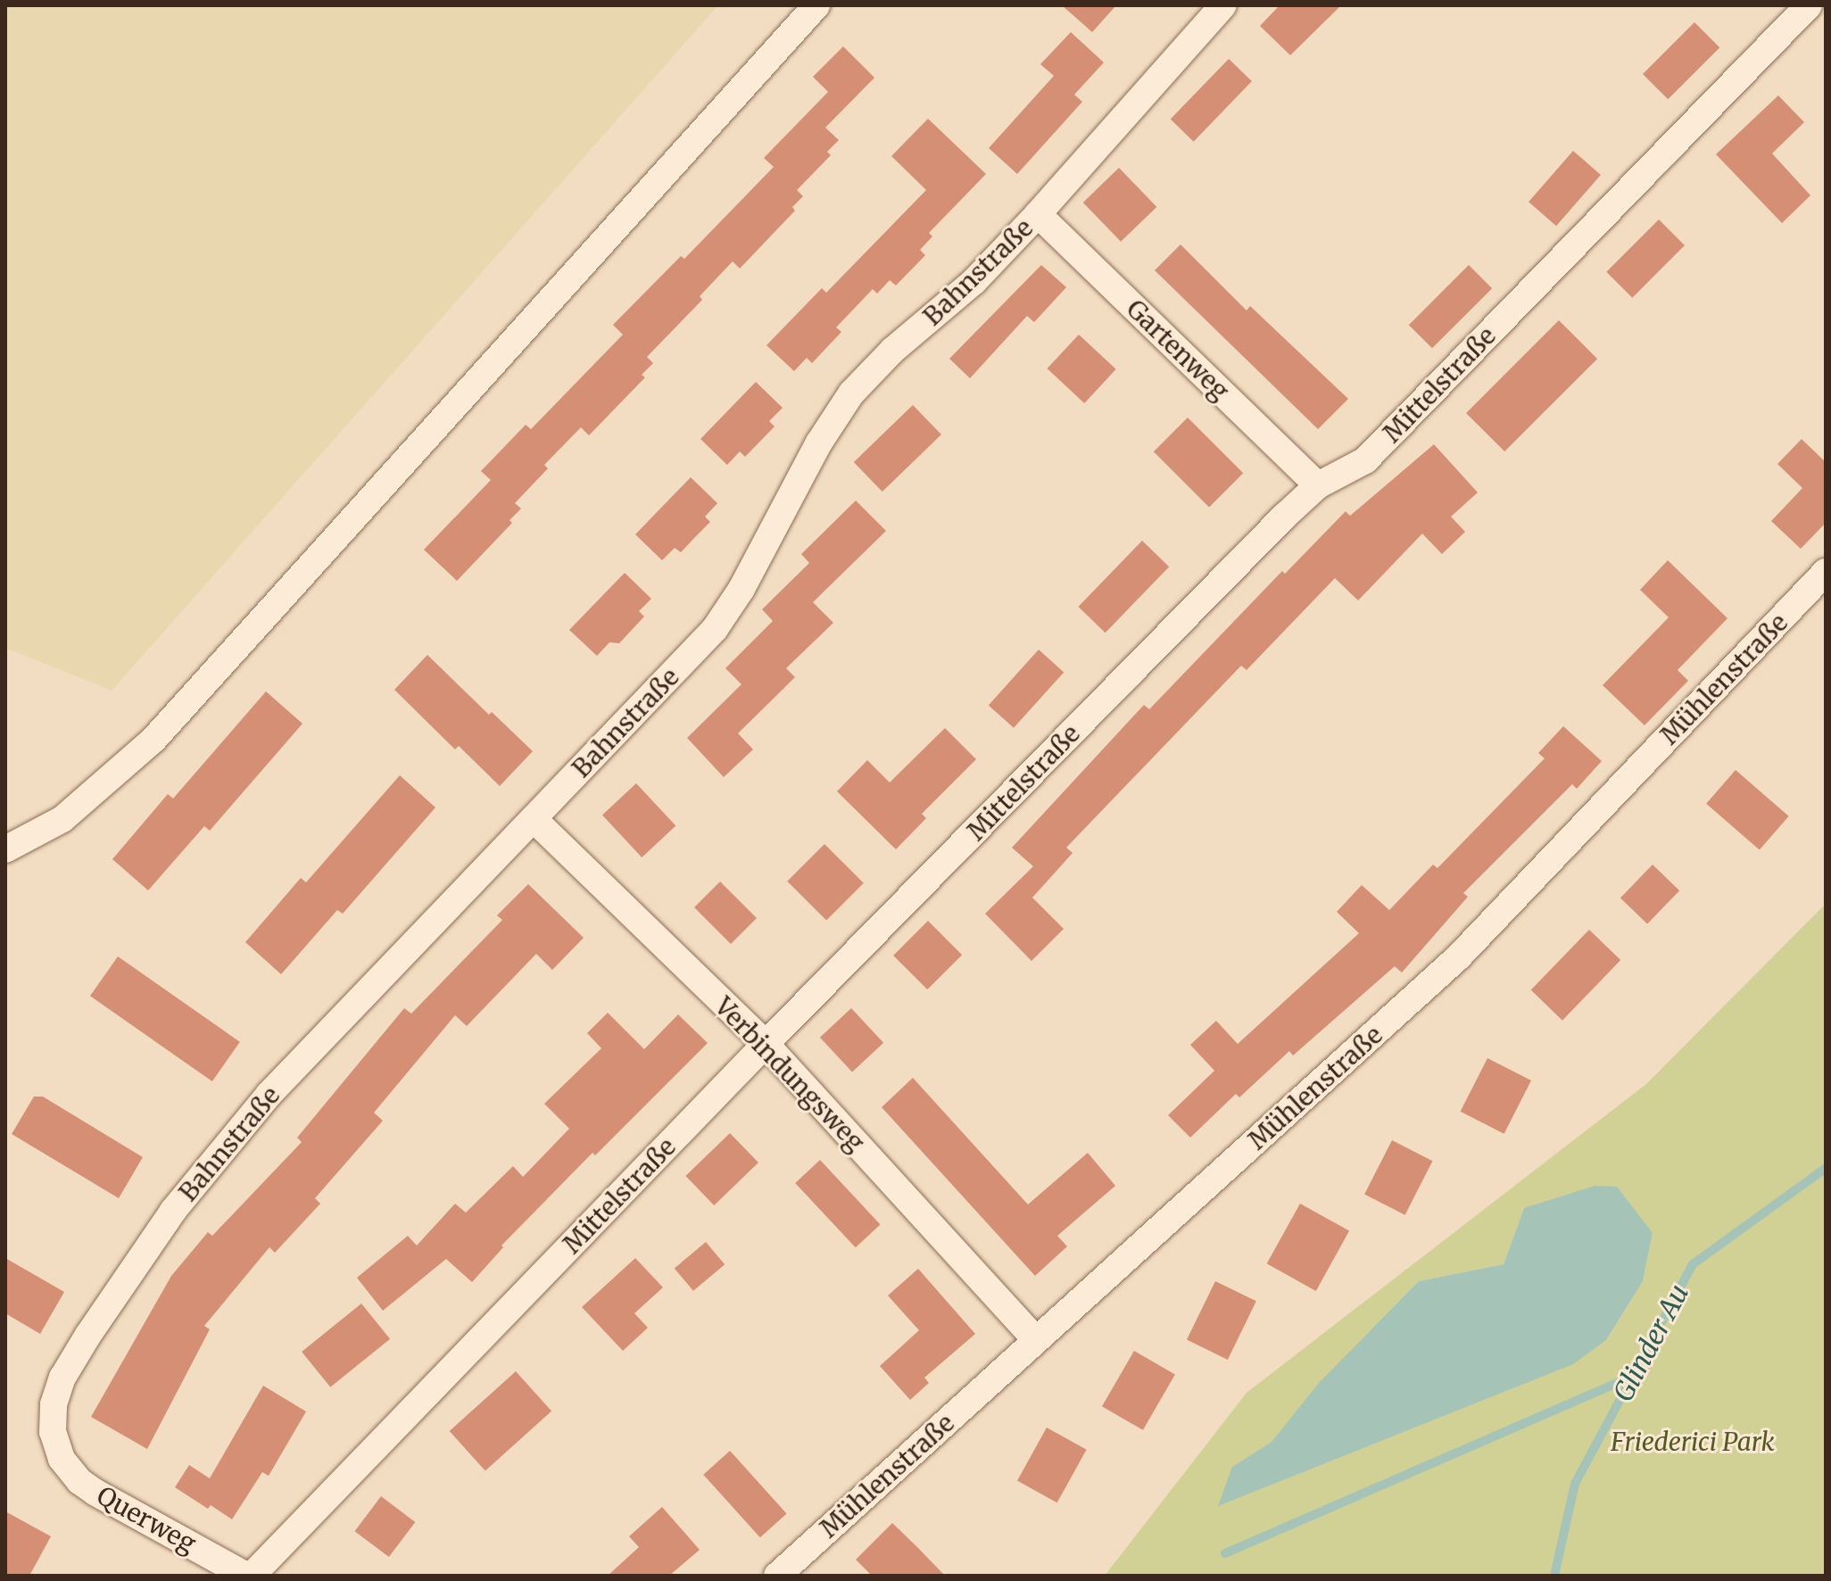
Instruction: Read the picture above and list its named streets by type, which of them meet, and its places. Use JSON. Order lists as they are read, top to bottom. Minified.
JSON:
{"streets":{"street":["Bahnstraße","Gartenweg","Mittelstraße","Mühlenstraße","Verbindungsweg","Querweg"]},"crossings":[["Bahnstraße","Gartenweg"],["Bahnstraße","Verbindungsweg"],["Bahnstraße","Querweg"],["Gartenweg","Mittelstraße"],["Mittelstraße","Verbindungsweg"],["Mittelstraße","Querweg"],["Mühlenstraße","Verbindungsweg"]],"water":["Glinder Au"],"parks":["Friederici Park"]}
